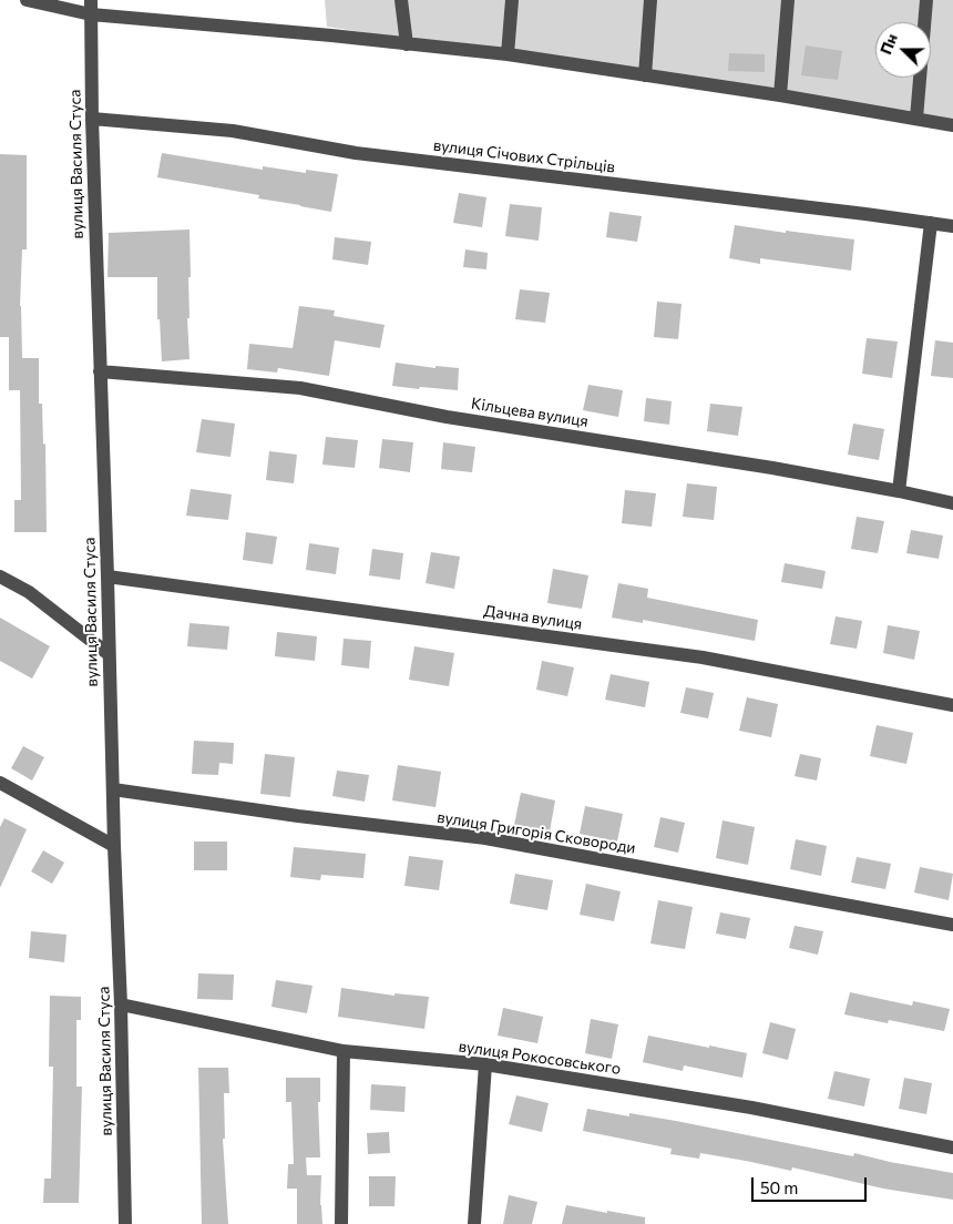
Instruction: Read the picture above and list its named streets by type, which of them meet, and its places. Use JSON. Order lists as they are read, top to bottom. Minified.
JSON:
{"streets":{"street":["вулиця Січових Стрільців","вулиця Василя Стуса","Кільцева вулиця","Дачна вулиця","вулиця Григорія Сковороди","вулиця Рокосовського"]},"crossings":[["вулиця Січових Стрільців","вулиця Василя Стуса"],["вулиця Василя Стуса","Кільцева вулиця"],["вулиця Василя Стуса","Дачна вулиця"],["вулиця Василя Стуса","вулиця Григорія Сковороди"],["вулиця Василя Стуса","вулиця Рокосовського"]],"scale_bar":"50 m","north":"left"}
